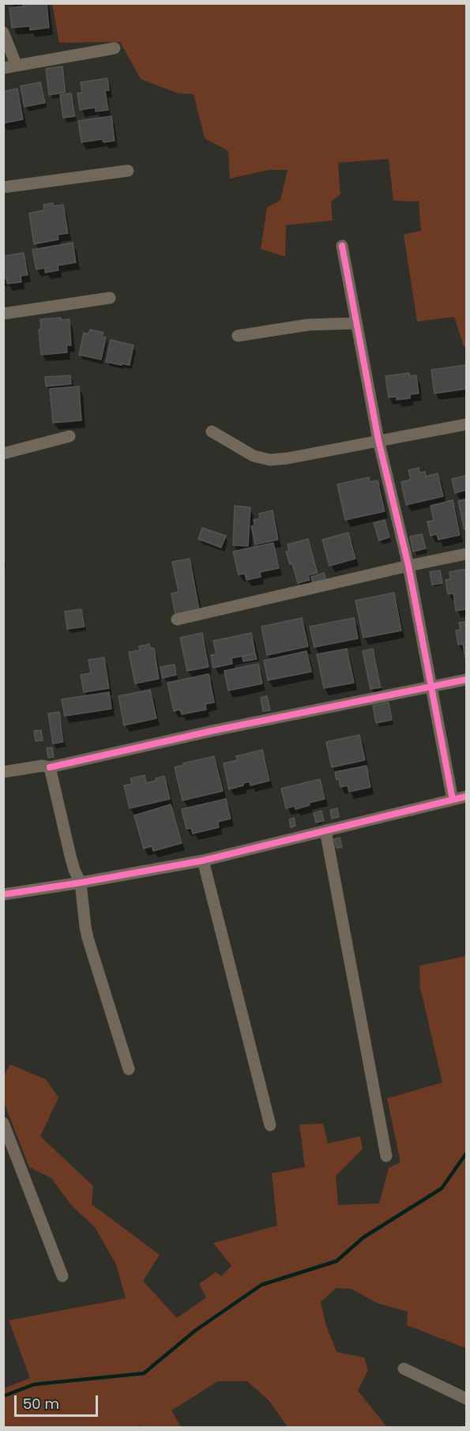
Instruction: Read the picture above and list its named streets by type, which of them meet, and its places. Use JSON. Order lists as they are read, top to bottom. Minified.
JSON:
{"scale_bar":"50 m"}
